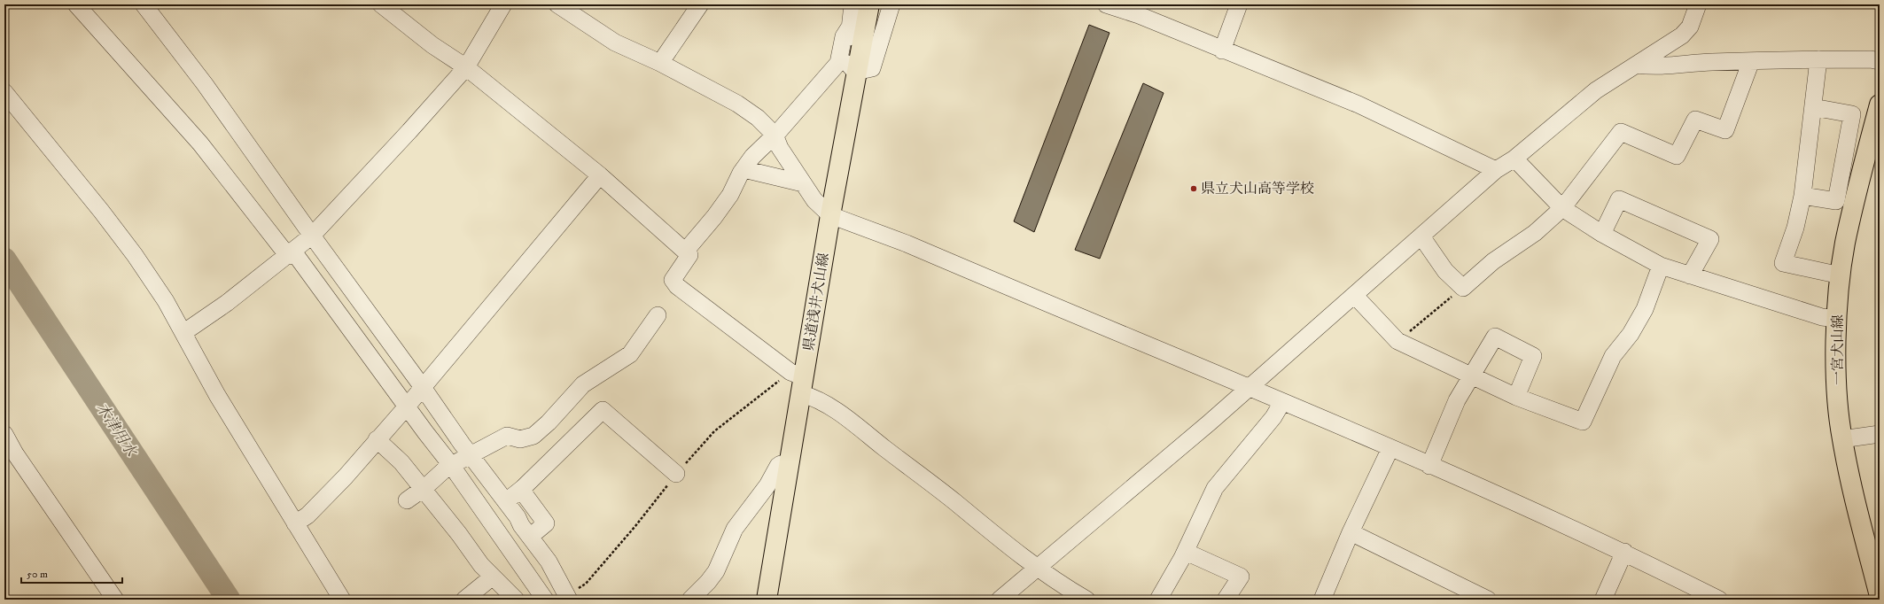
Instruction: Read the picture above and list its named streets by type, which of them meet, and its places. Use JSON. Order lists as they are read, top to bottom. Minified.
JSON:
{"streets":{"main road":["県道浅井犬山線","一宮犬山線"]},"water":["木津用水"],"places":["県立犬山高等学校"],"scale_bar":"50 m"}
